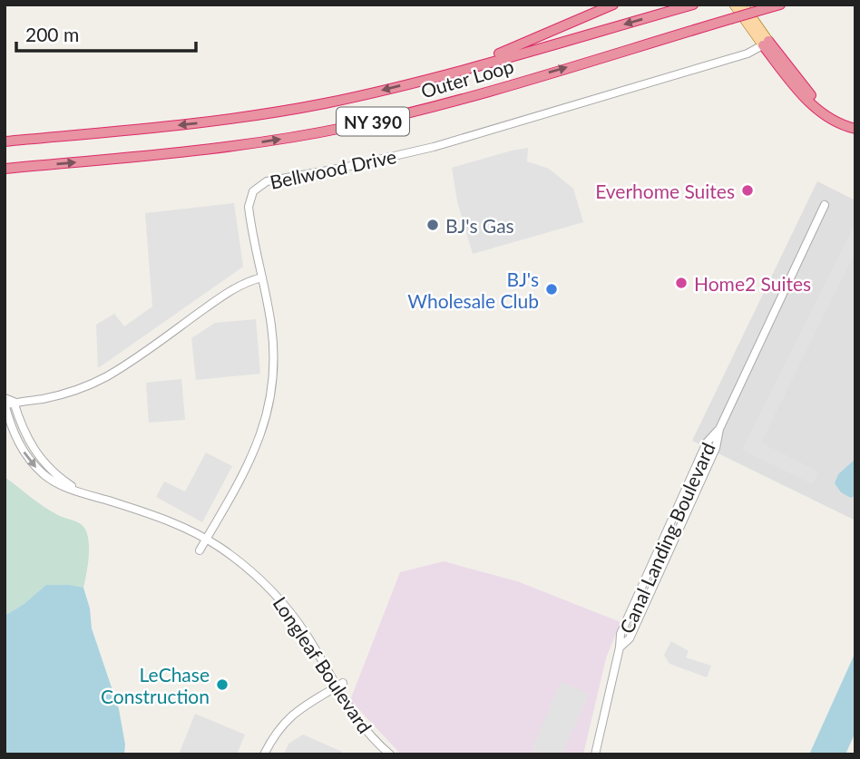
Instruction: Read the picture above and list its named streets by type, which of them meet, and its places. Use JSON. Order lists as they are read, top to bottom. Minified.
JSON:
{"streets":{"highway":["Outer Loop","NY 390"],"street":["Bellwood Drive","Canal Landing Boulevard","Longleaf Boulevard"]},"crossings":[["Bellwood Drive","Longleaf Boulevard"]],"places":["Everhome Suites","BJ's Gas","Home2 Suites","BJ's Wholesale Club","LeChase Construction"],"scale_bar":"200 m"}
